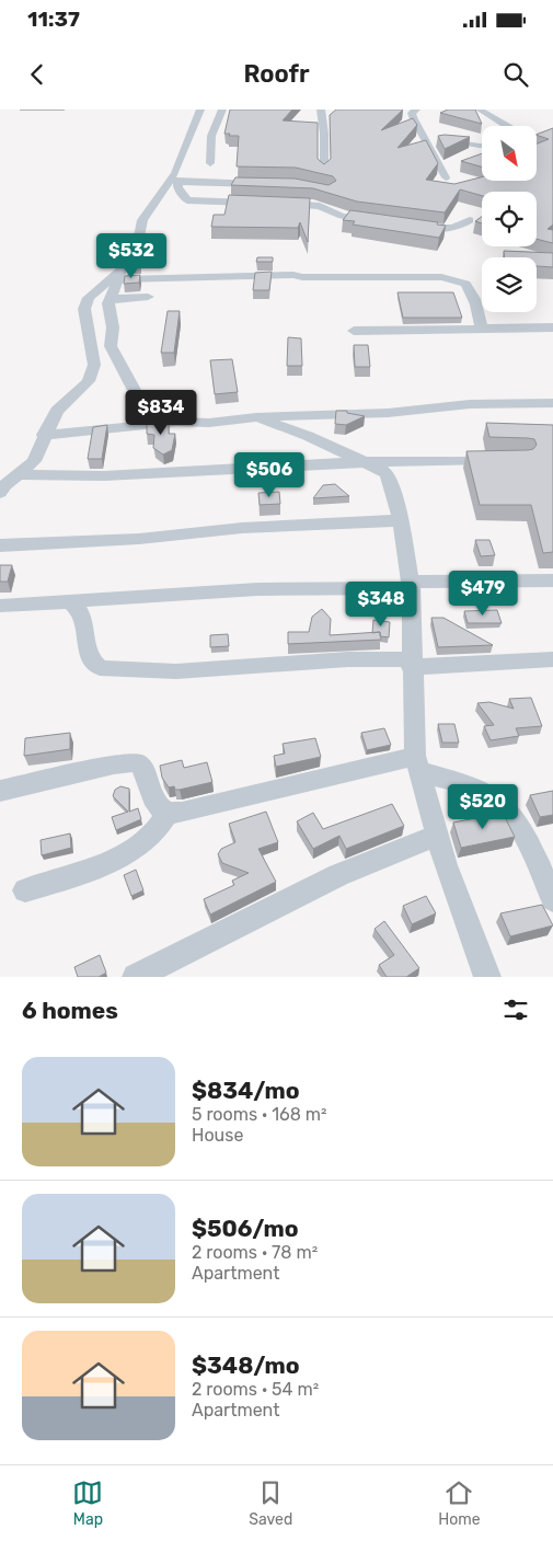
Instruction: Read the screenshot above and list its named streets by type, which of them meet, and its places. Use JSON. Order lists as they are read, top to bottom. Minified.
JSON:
{"north":"bottom right","page":{"status":"11:37","header":"Roofr","price":["$532","$834","$506","$479","$348","$520"],"heading":"6 homes","list":[{"name":"$834/mo","note":"5 rooms · 168 m² · House"},{"name":"$506/mo","note":"2 rooms · 78 m² · Apartment"},{"name":"$348/mo","note":"2 rooms · 54 m² · Apartment"}],"tabs":["Map","Saved","Home"]}}
